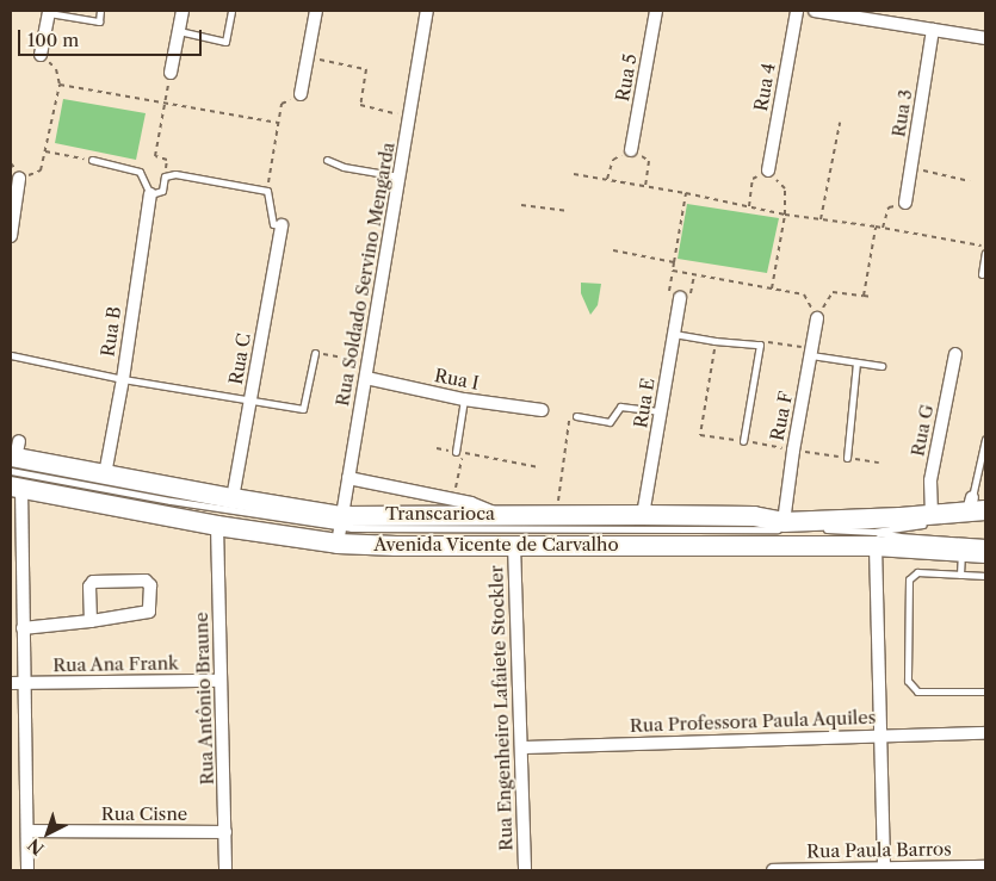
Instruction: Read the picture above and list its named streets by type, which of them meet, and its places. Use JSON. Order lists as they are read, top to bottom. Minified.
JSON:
{"streets":{"main road":["Avenida Vicente de Carvalho"],"street":["Rua 5","Rua 4","Rua 3","Rua Soldado Servino Mengarda","Rua B","Rua C","Rua I","Rua E","Rua F","Rua G","Rua Ana Frank","Rua Antônio Braune","Rua Engenheiro Lafaiete Stockler","Rua Professora Paula Aquiles","Rua Cisne","Rua Paula Barros"],"lane":["Transcarioca"]},"crossings":[["Rua Soldado Servino Mengarda","Rua I"],["Rua Soldado Servino Mengarda","Transcarioca"],["Rua Soldado Servino Mengarda","Avenida Vicente de Carvalho"],["Rua B","Avenida Vicente de Carvalho"],["Rua C","Avenida Vicente de Carvalho"],["Rua E","Avenida Vicente de Carvalho"],["Rua F","Avenida Vicente de Carvalho"],["Rua G","Avenida Vicente de Carvalho"],["Transcarioca","Avenida Vicente de Carvalho"],["Avenida Vicente de Carvalho","Rua Antônio Braune"],["Avenida Vicente de Carvalho","Rua Engenheiro Lafaiete Stockler"],["Rua Ana Frank","Rua Antônio Braune"],["Rua Antônio Braune","Rua Cisne"],["Rua Engenheiro Lafaiete Stockler","Rua Professora Paula Aquiles"]],"scale_bar":"100 m","north":"bottom left"}
